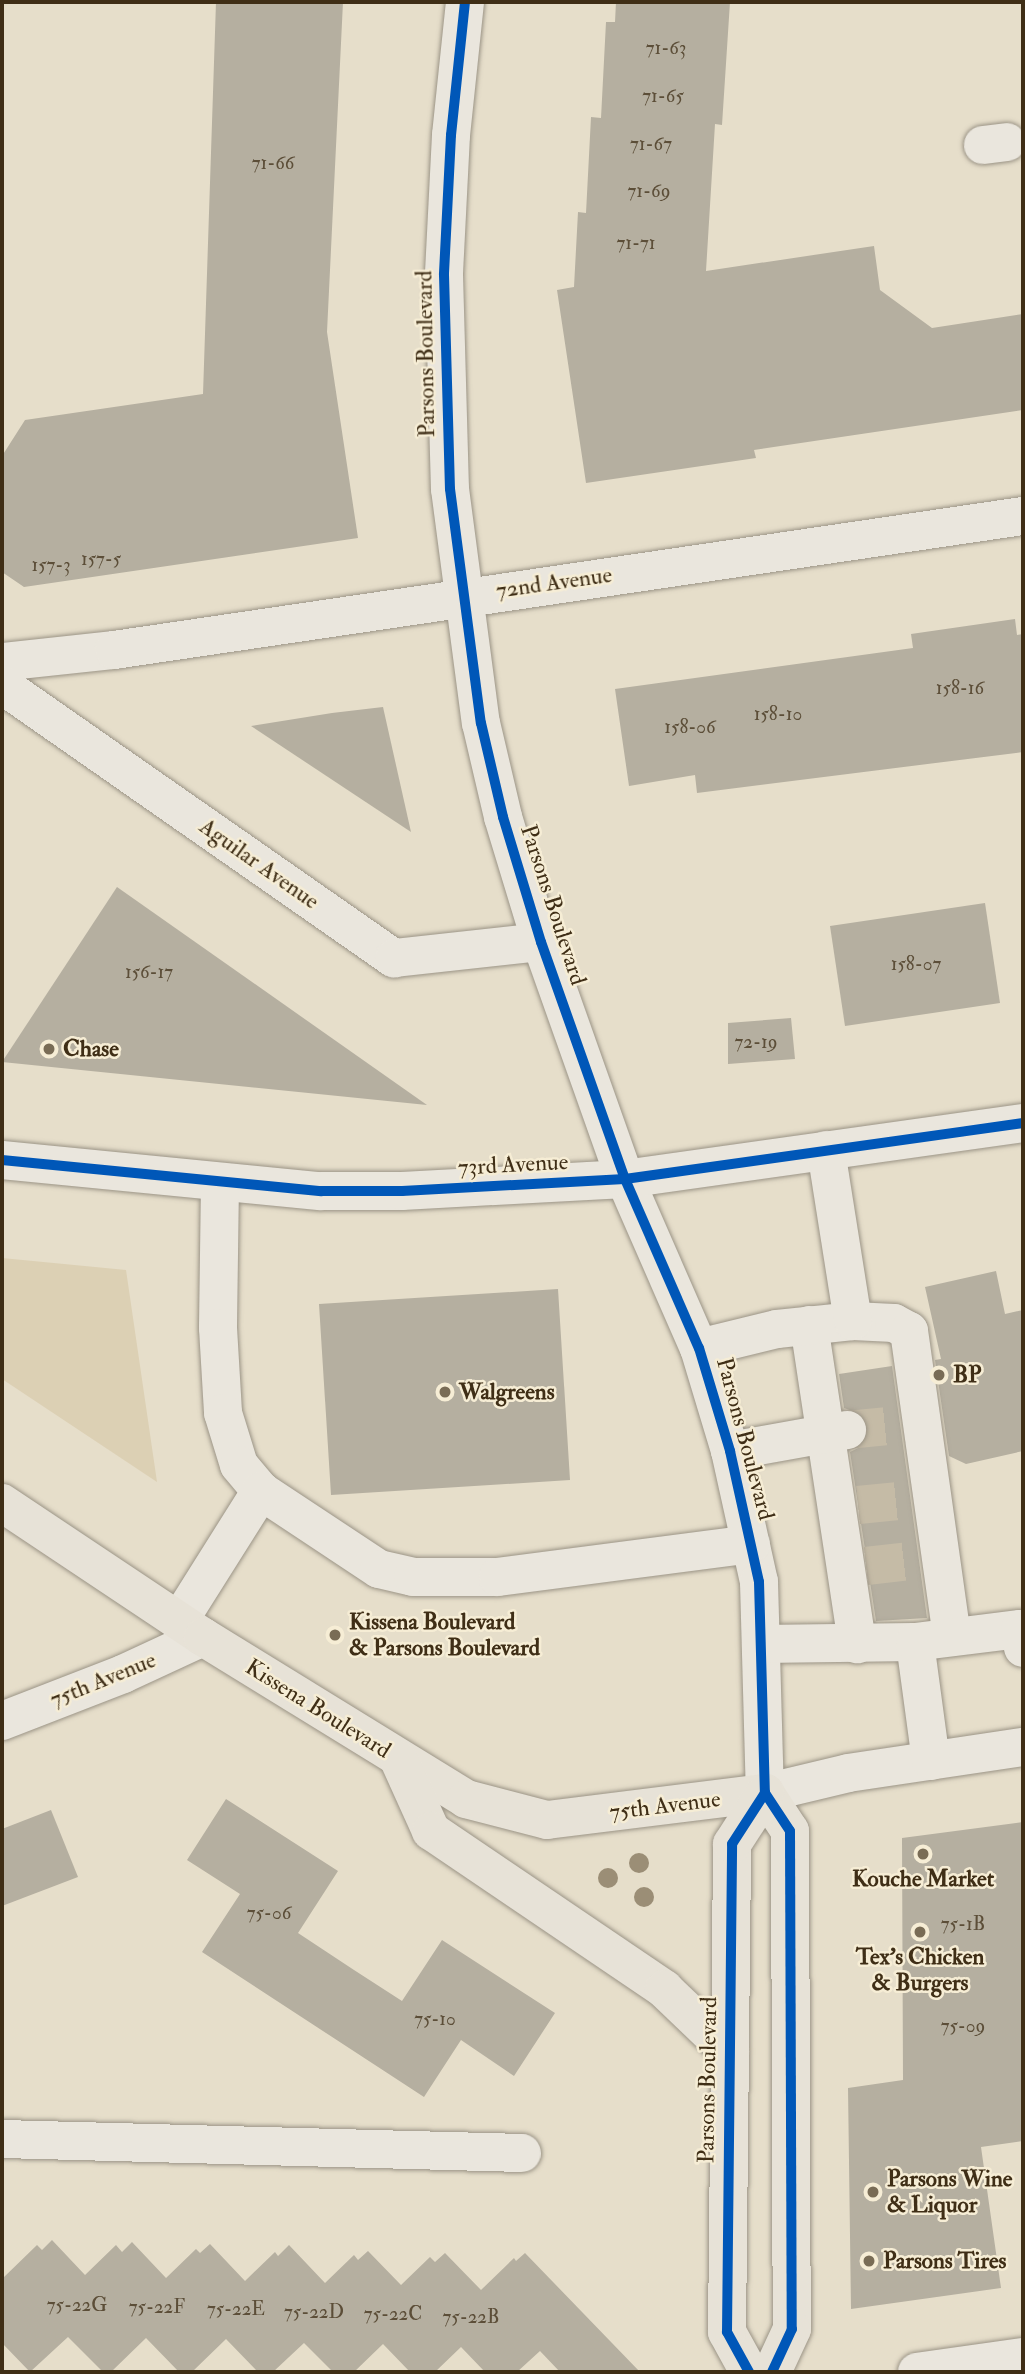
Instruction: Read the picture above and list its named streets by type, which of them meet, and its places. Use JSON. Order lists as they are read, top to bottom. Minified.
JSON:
{"streets":{"main road":["Parsons Boulevard","75th Avenue","Kissena Boulevard"],"street":["72nd Avenue","Aguilar Avenue","73rd Avenue"]},"crossings":[["Parsons Boulevard","72nd Avenue"],["Parsons Boulevard","Aguilar Avenue"],["Parsons Boulevard","73rd Avenue"],["Parsons Boulevard","75th Avenue"],["Parsons Boulevard","Kissena Boulevard"],["75th Avenue","Kissena Boulevard"]],"places":["Chase","BP","Walgreens","Kissena Boulevard & Parsons Boulevard","Kouche Market","Tex's Chicken & Burgers","Parsons Wine & Liquor","Parsons Tires"],"house_numbers":["71-63","71-65","71-67","71-66","71-69","71-71","157-5","157-3","158-16","158-10","158-06","158-07","156-17","72-19","75-06","75-1B","75-10","75-09","75-22G","75-22F","75-22E","75-22D","75-22C","75-22B"]}
